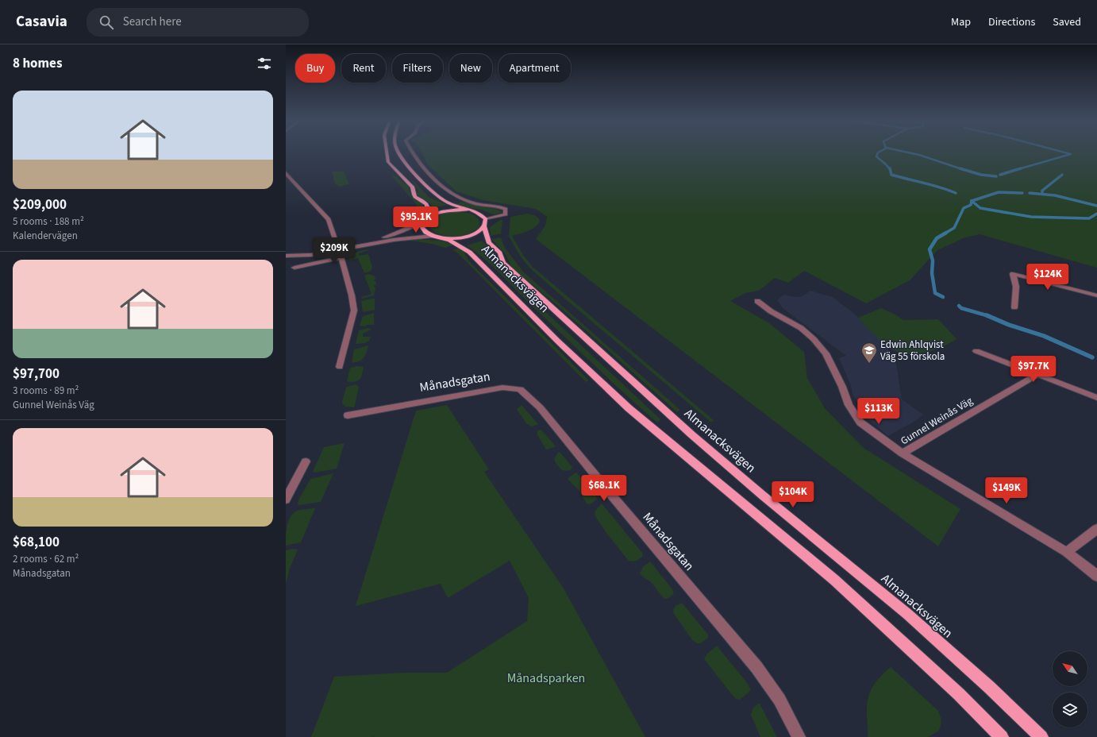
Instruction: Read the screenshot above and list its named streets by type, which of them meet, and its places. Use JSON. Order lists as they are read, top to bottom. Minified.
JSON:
{"streets":{"main road":["Almanacksvägen"],"street":["Månadsgatan","Gunnel Weinås Väg"]},"parks":["Månadsparken"],"places":{"school or university":["Edwin Ahlqvist Väg 55 förskola"]},"north":"top left","page":{"header":"Casavia","search":"Search here","nav":["Map","Directions","Saved"],"heading":"8 homes","chip":["Buy","Rent","Filters","New","Apartment"],"list":[{"name":"$209,000","note":"5 rooms · 188 m² · Kalendervägen"},{"name":"$97,700","note":"3 rooms · 89 m² · Gunnel Weinås Väg"},{"name":"$68,100","note":"2 rooms · 62 m² · Månadsgatan"}],"price":["$95.1K","$209K","$124K","$97.7K","$113K","$68.1K","$149K","$104K"]}}
